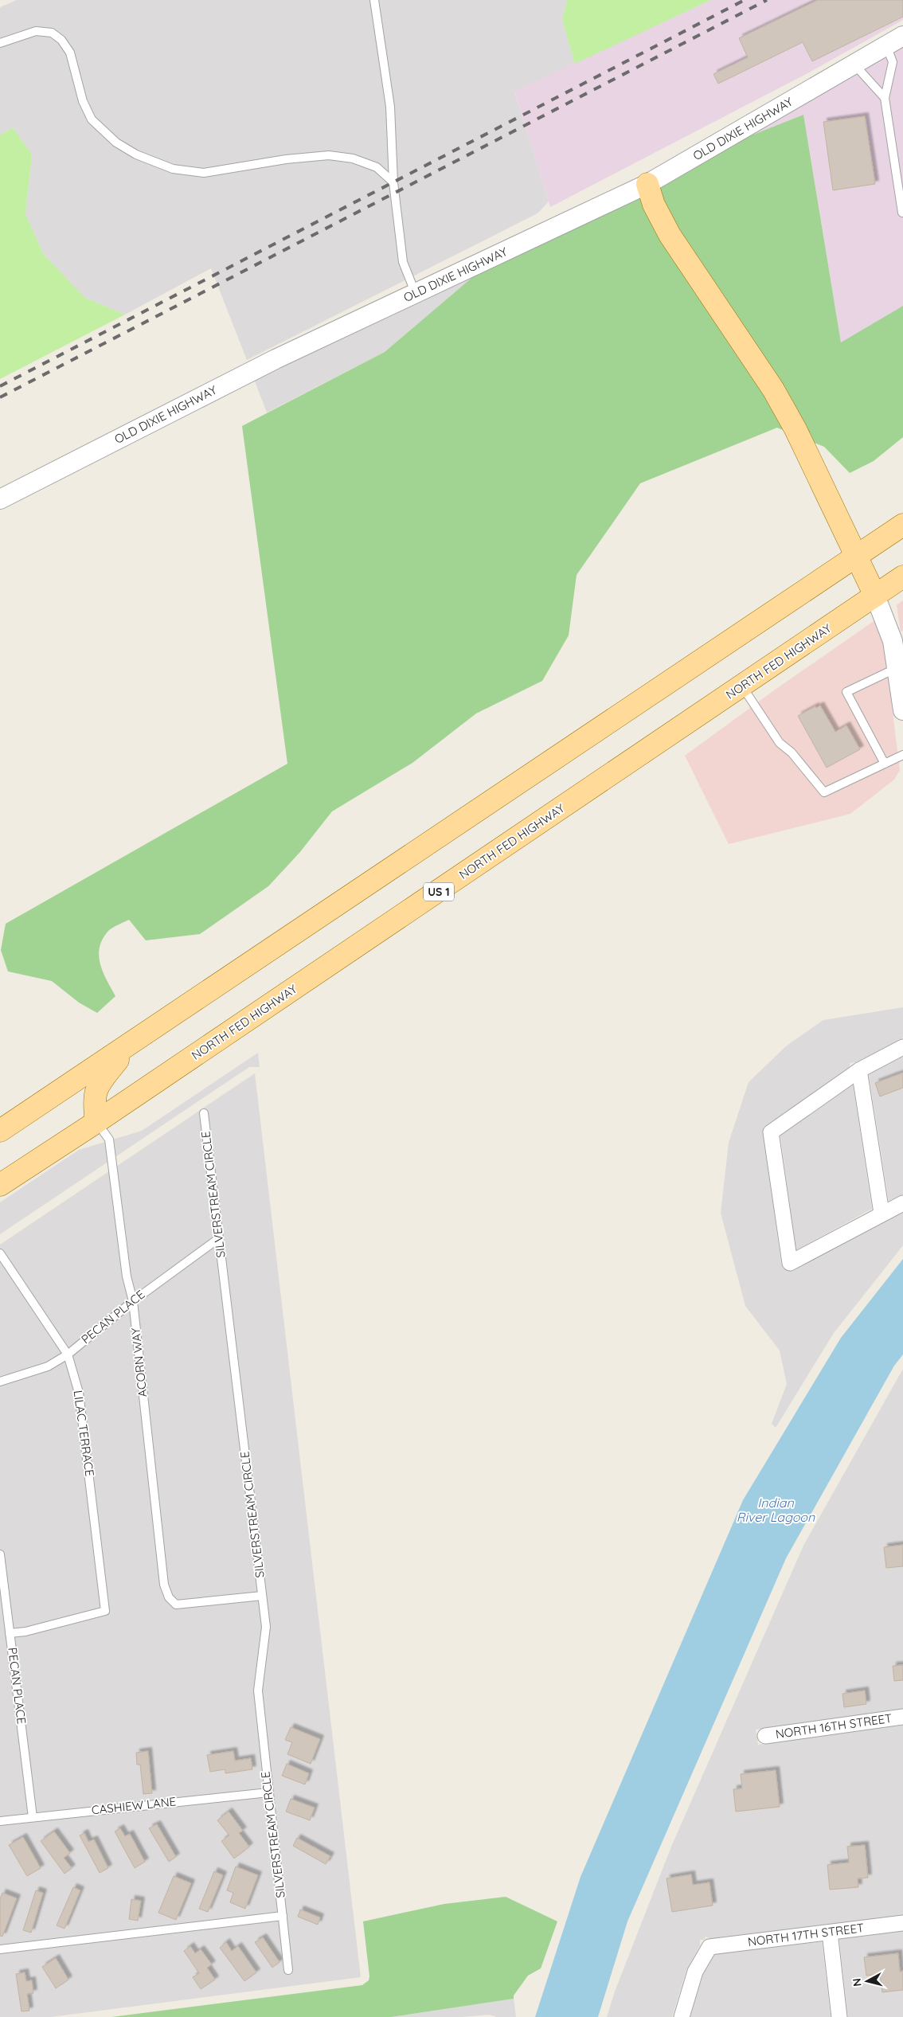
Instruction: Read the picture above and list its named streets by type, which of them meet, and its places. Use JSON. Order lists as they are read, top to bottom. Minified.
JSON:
{"streets":{"main road":["NORTH FED HIGHWAY","US 1"],"street":["OLD DIXIE HIGHWAY","NORTH 16TH STREET","NORTH 17TH STREET"],"lane":["SILVERSTREAM CIRCLE","PECAN PLACE","ACORN WAY","LILAC TERRACE","CASHIEW LANE"]},"crossings":[["NORTH FED HIGHWAY","ACORN WAY"],["SILVERSTREAM CIRCLE","PECAN PLACE"],["SILVERSTREAM CIRCLE","ACORN WAY"],["SILVERSTREAM CIRCLE","CASHIEW LANE"],["PECAN PLACE","ACORN WAY"],["PECAN PLACE","LILAC TERRACE"],["PECAN PLACE","CASHIEW LANE"]],"water":["Indian River Lagoon"],"north":"left"}
